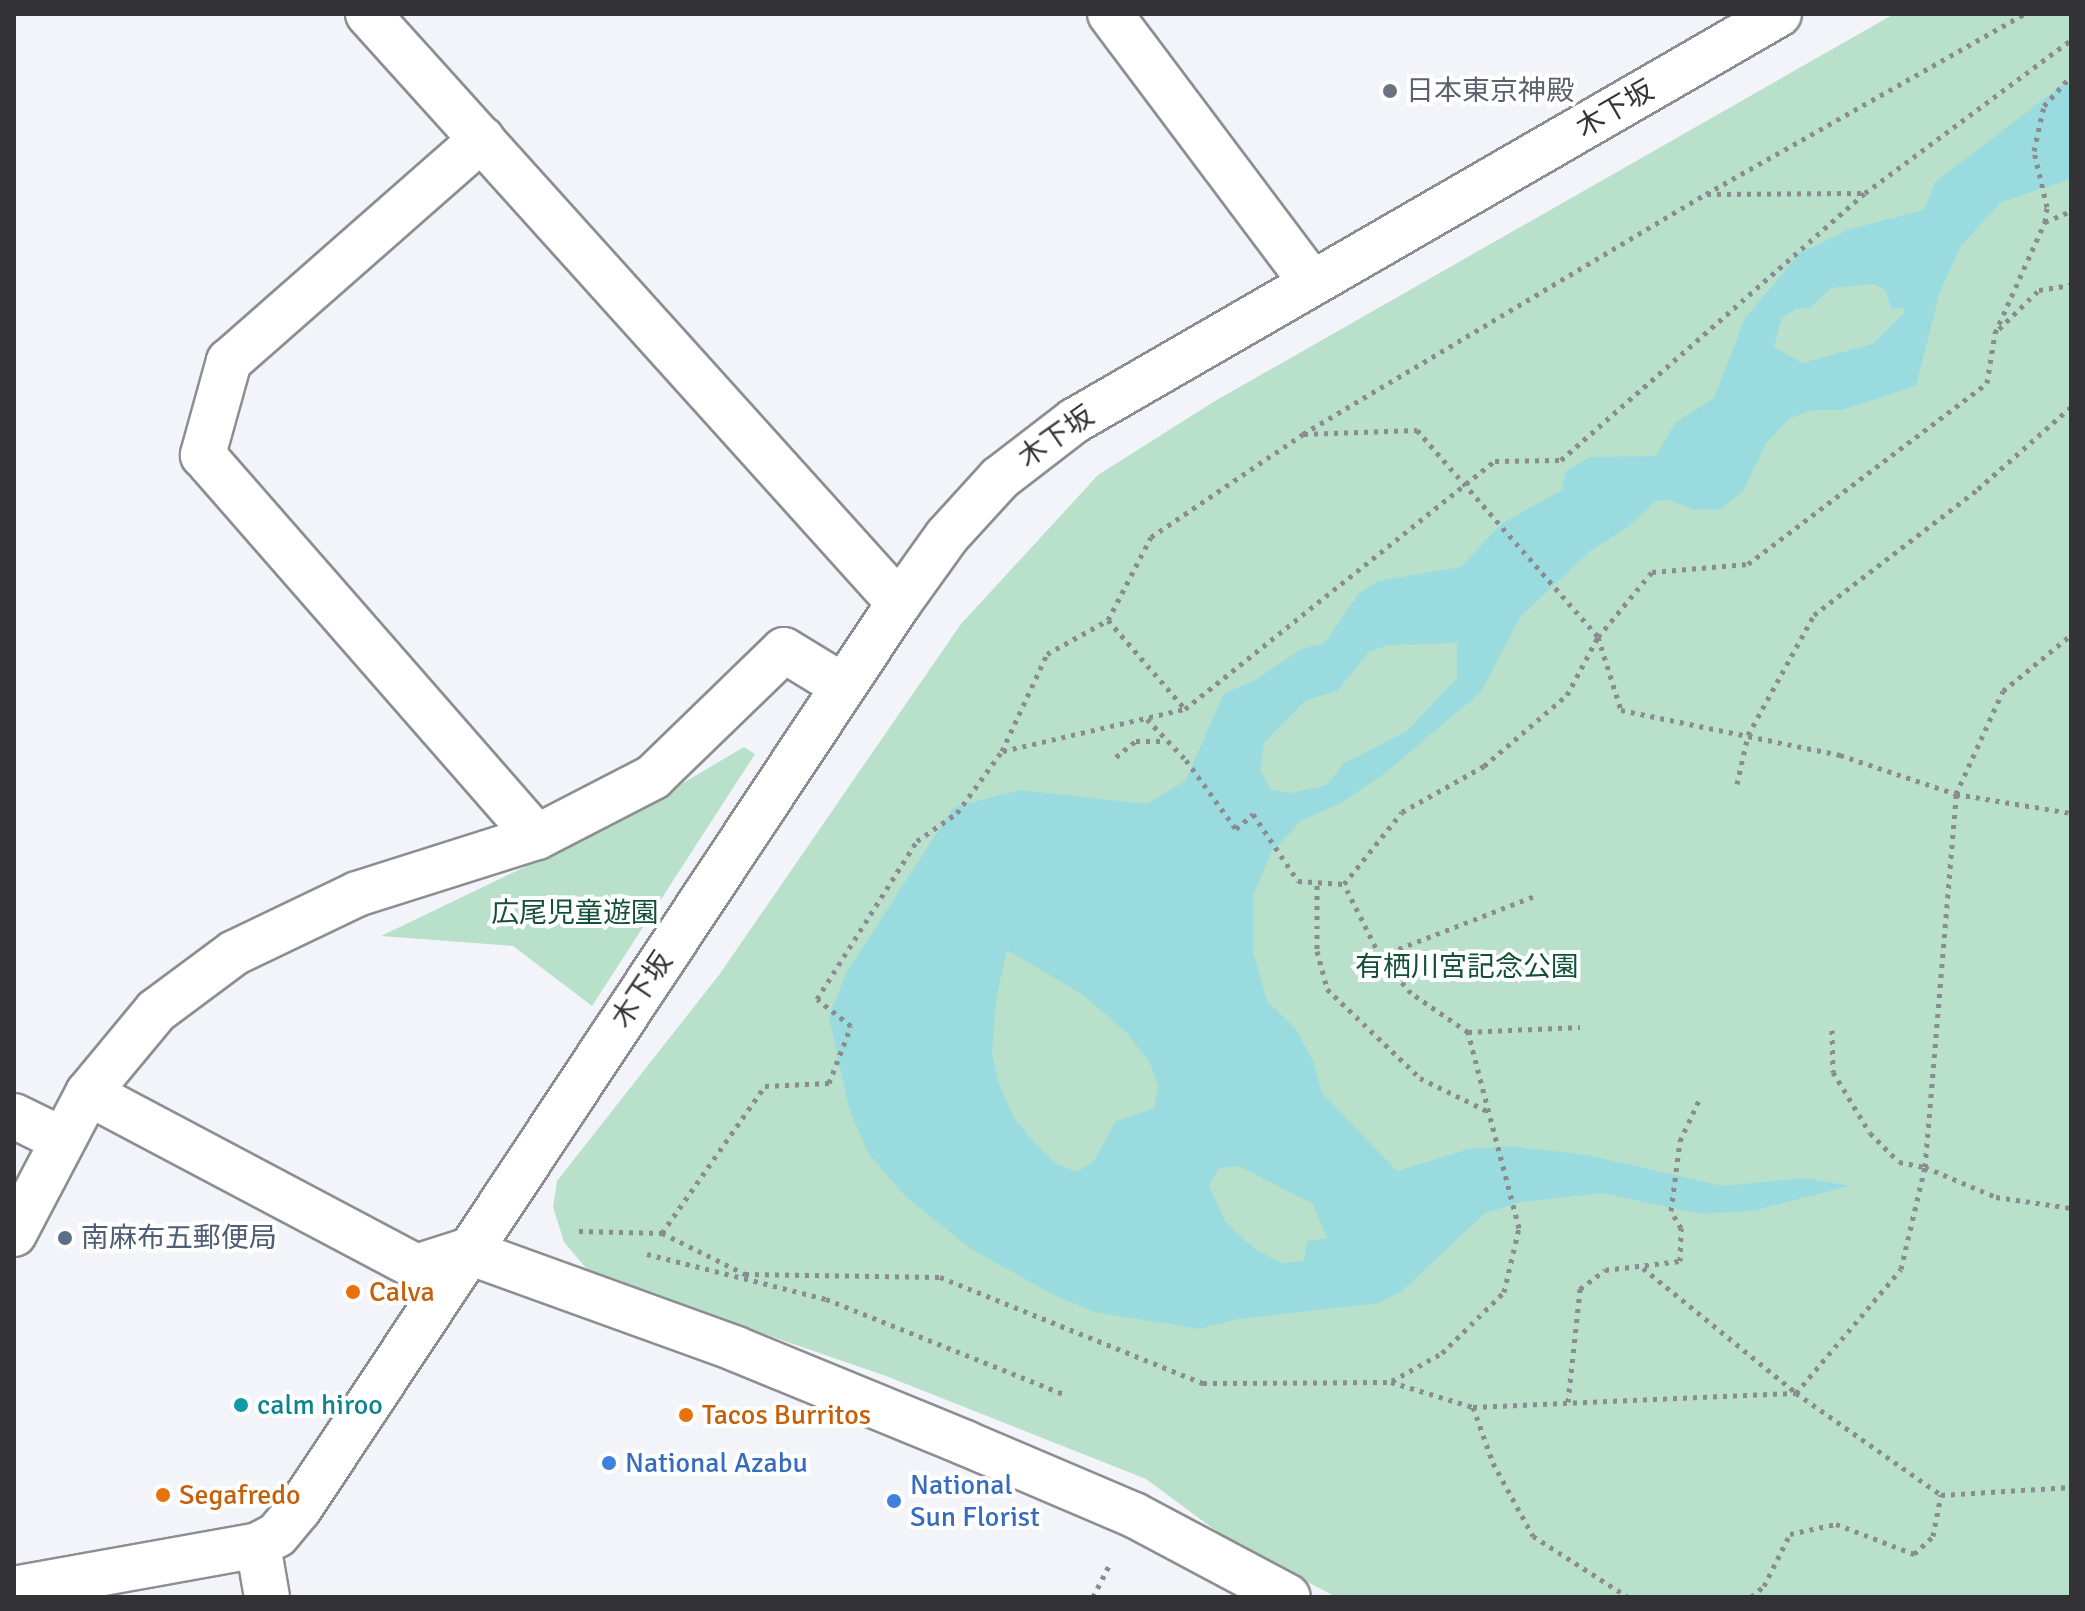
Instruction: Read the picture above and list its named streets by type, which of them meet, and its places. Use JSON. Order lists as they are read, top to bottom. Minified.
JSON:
{"streets":{"street":["木下坂"]},"parks":["広尾児童遊園","有栖川宮記念公園"],"places":["日本東京神殿","南麻布五郵便局","Calva","calm hiroo","Tacos Burritos","National Azabu","Segafredo","National Sun Florist"]}
